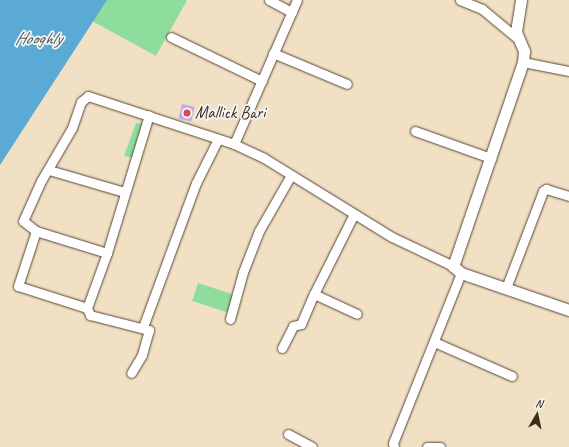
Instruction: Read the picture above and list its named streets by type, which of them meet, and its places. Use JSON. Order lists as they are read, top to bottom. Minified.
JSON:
{"water":["Hooghly"],"places":["Mallick Bari"],"north":"top"}
